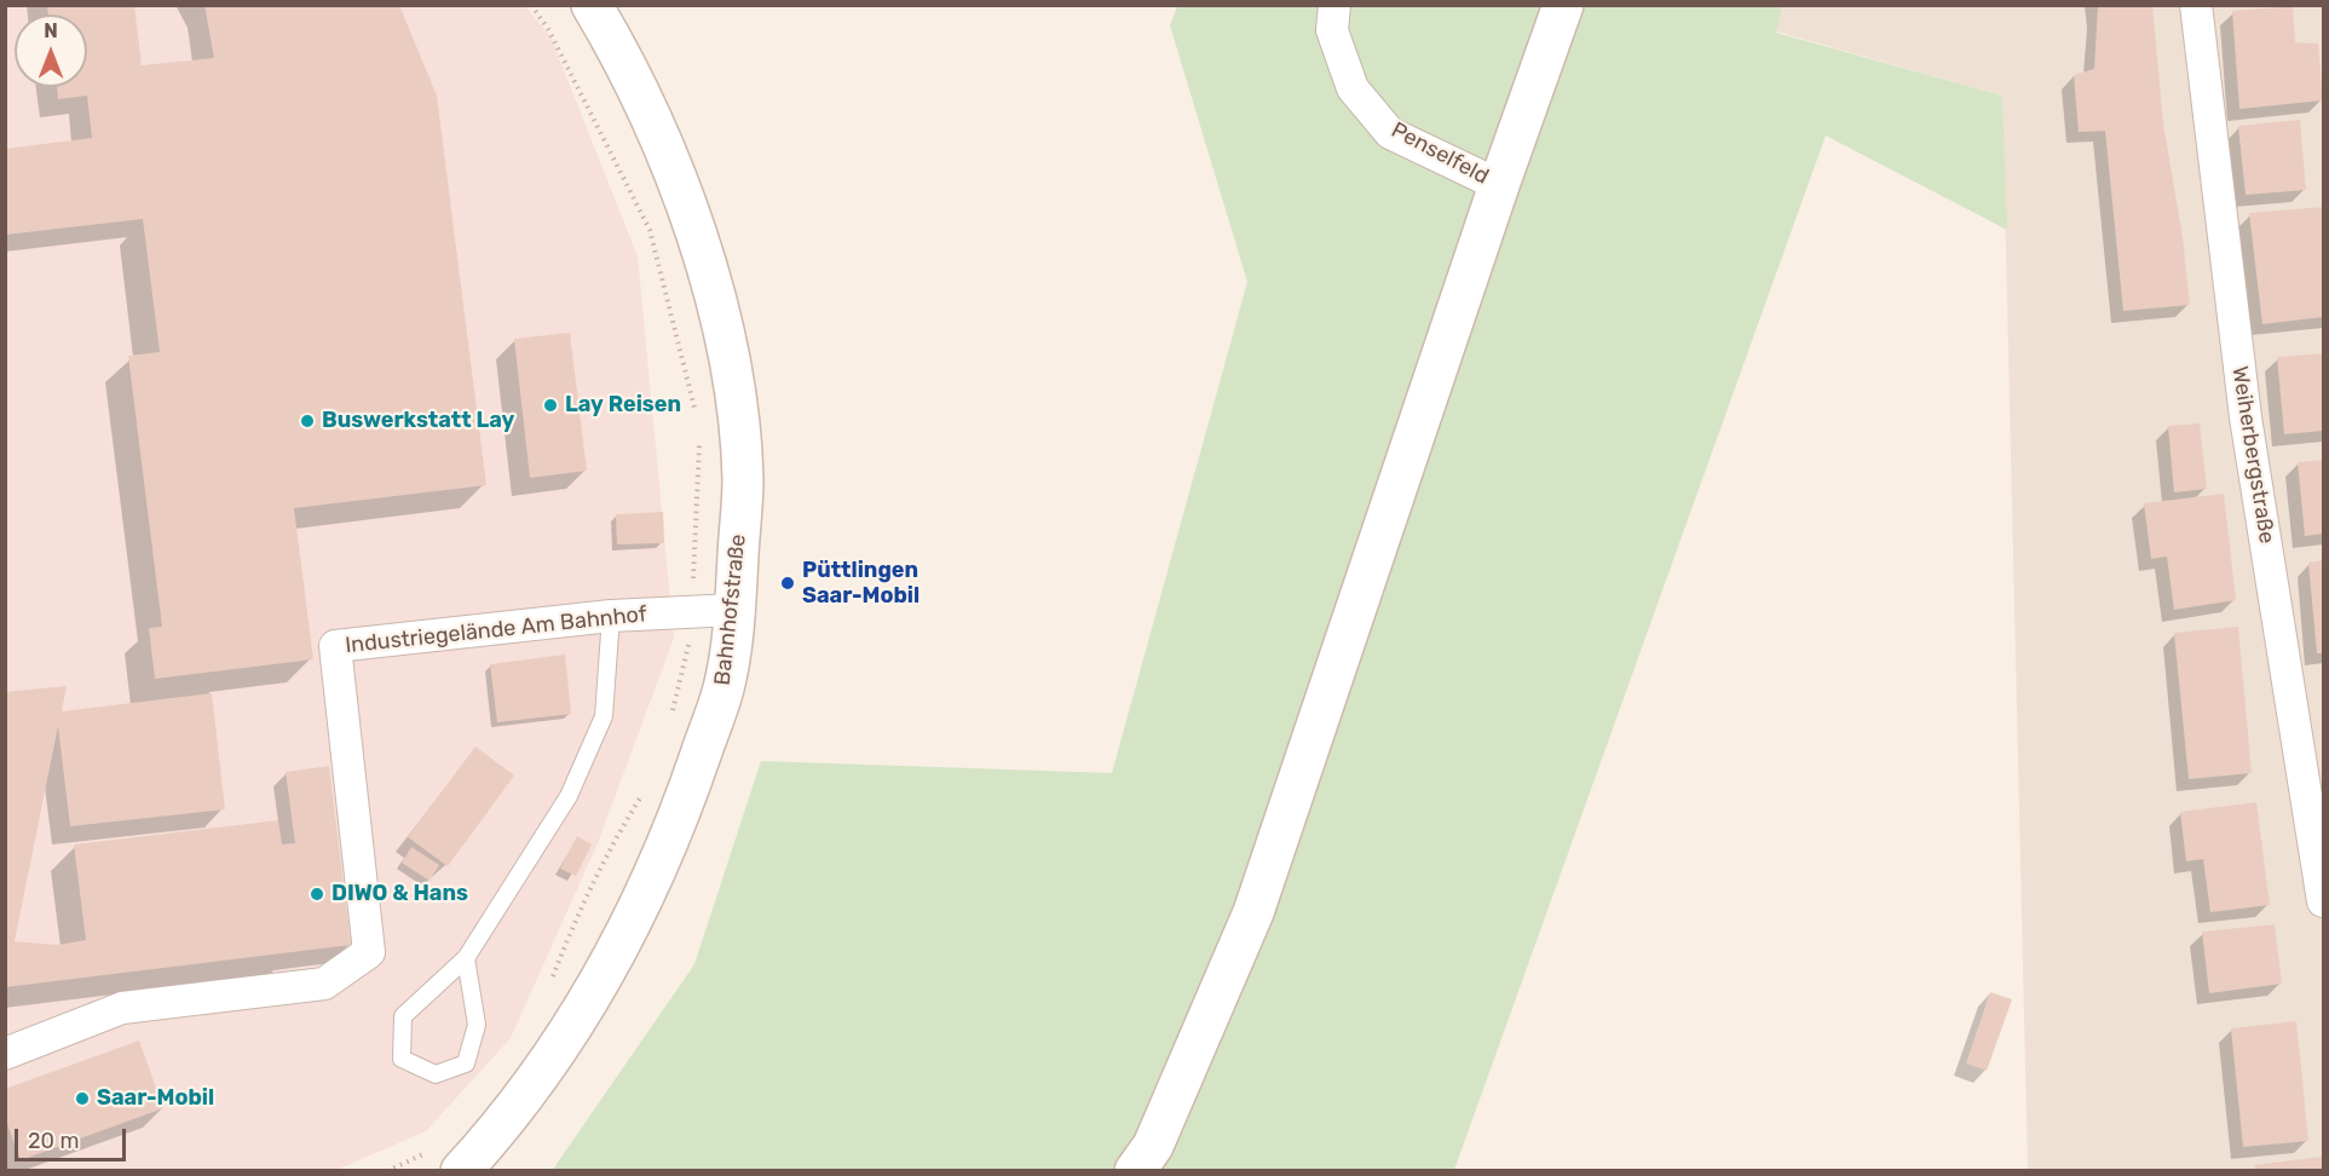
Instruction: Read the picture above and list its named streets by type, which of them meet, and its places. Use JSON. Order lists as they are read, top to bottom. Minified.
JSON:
{"streets":{"main road":["Bahnhofstraße"],"street":["Penselfeld","Weiherbergstraße","Industriegelände Am Bahnhof"]},"crossings":[["Bahnhofstraße","Industriegelände Am Bahnhof"]],"places":["Lay Reisen","Buswerkstatt Lay","Püttlingen Saar-Mobil","DIWO & Hans","Saar-Mobil"],"scale_bar":"20 m","north":"top"}
